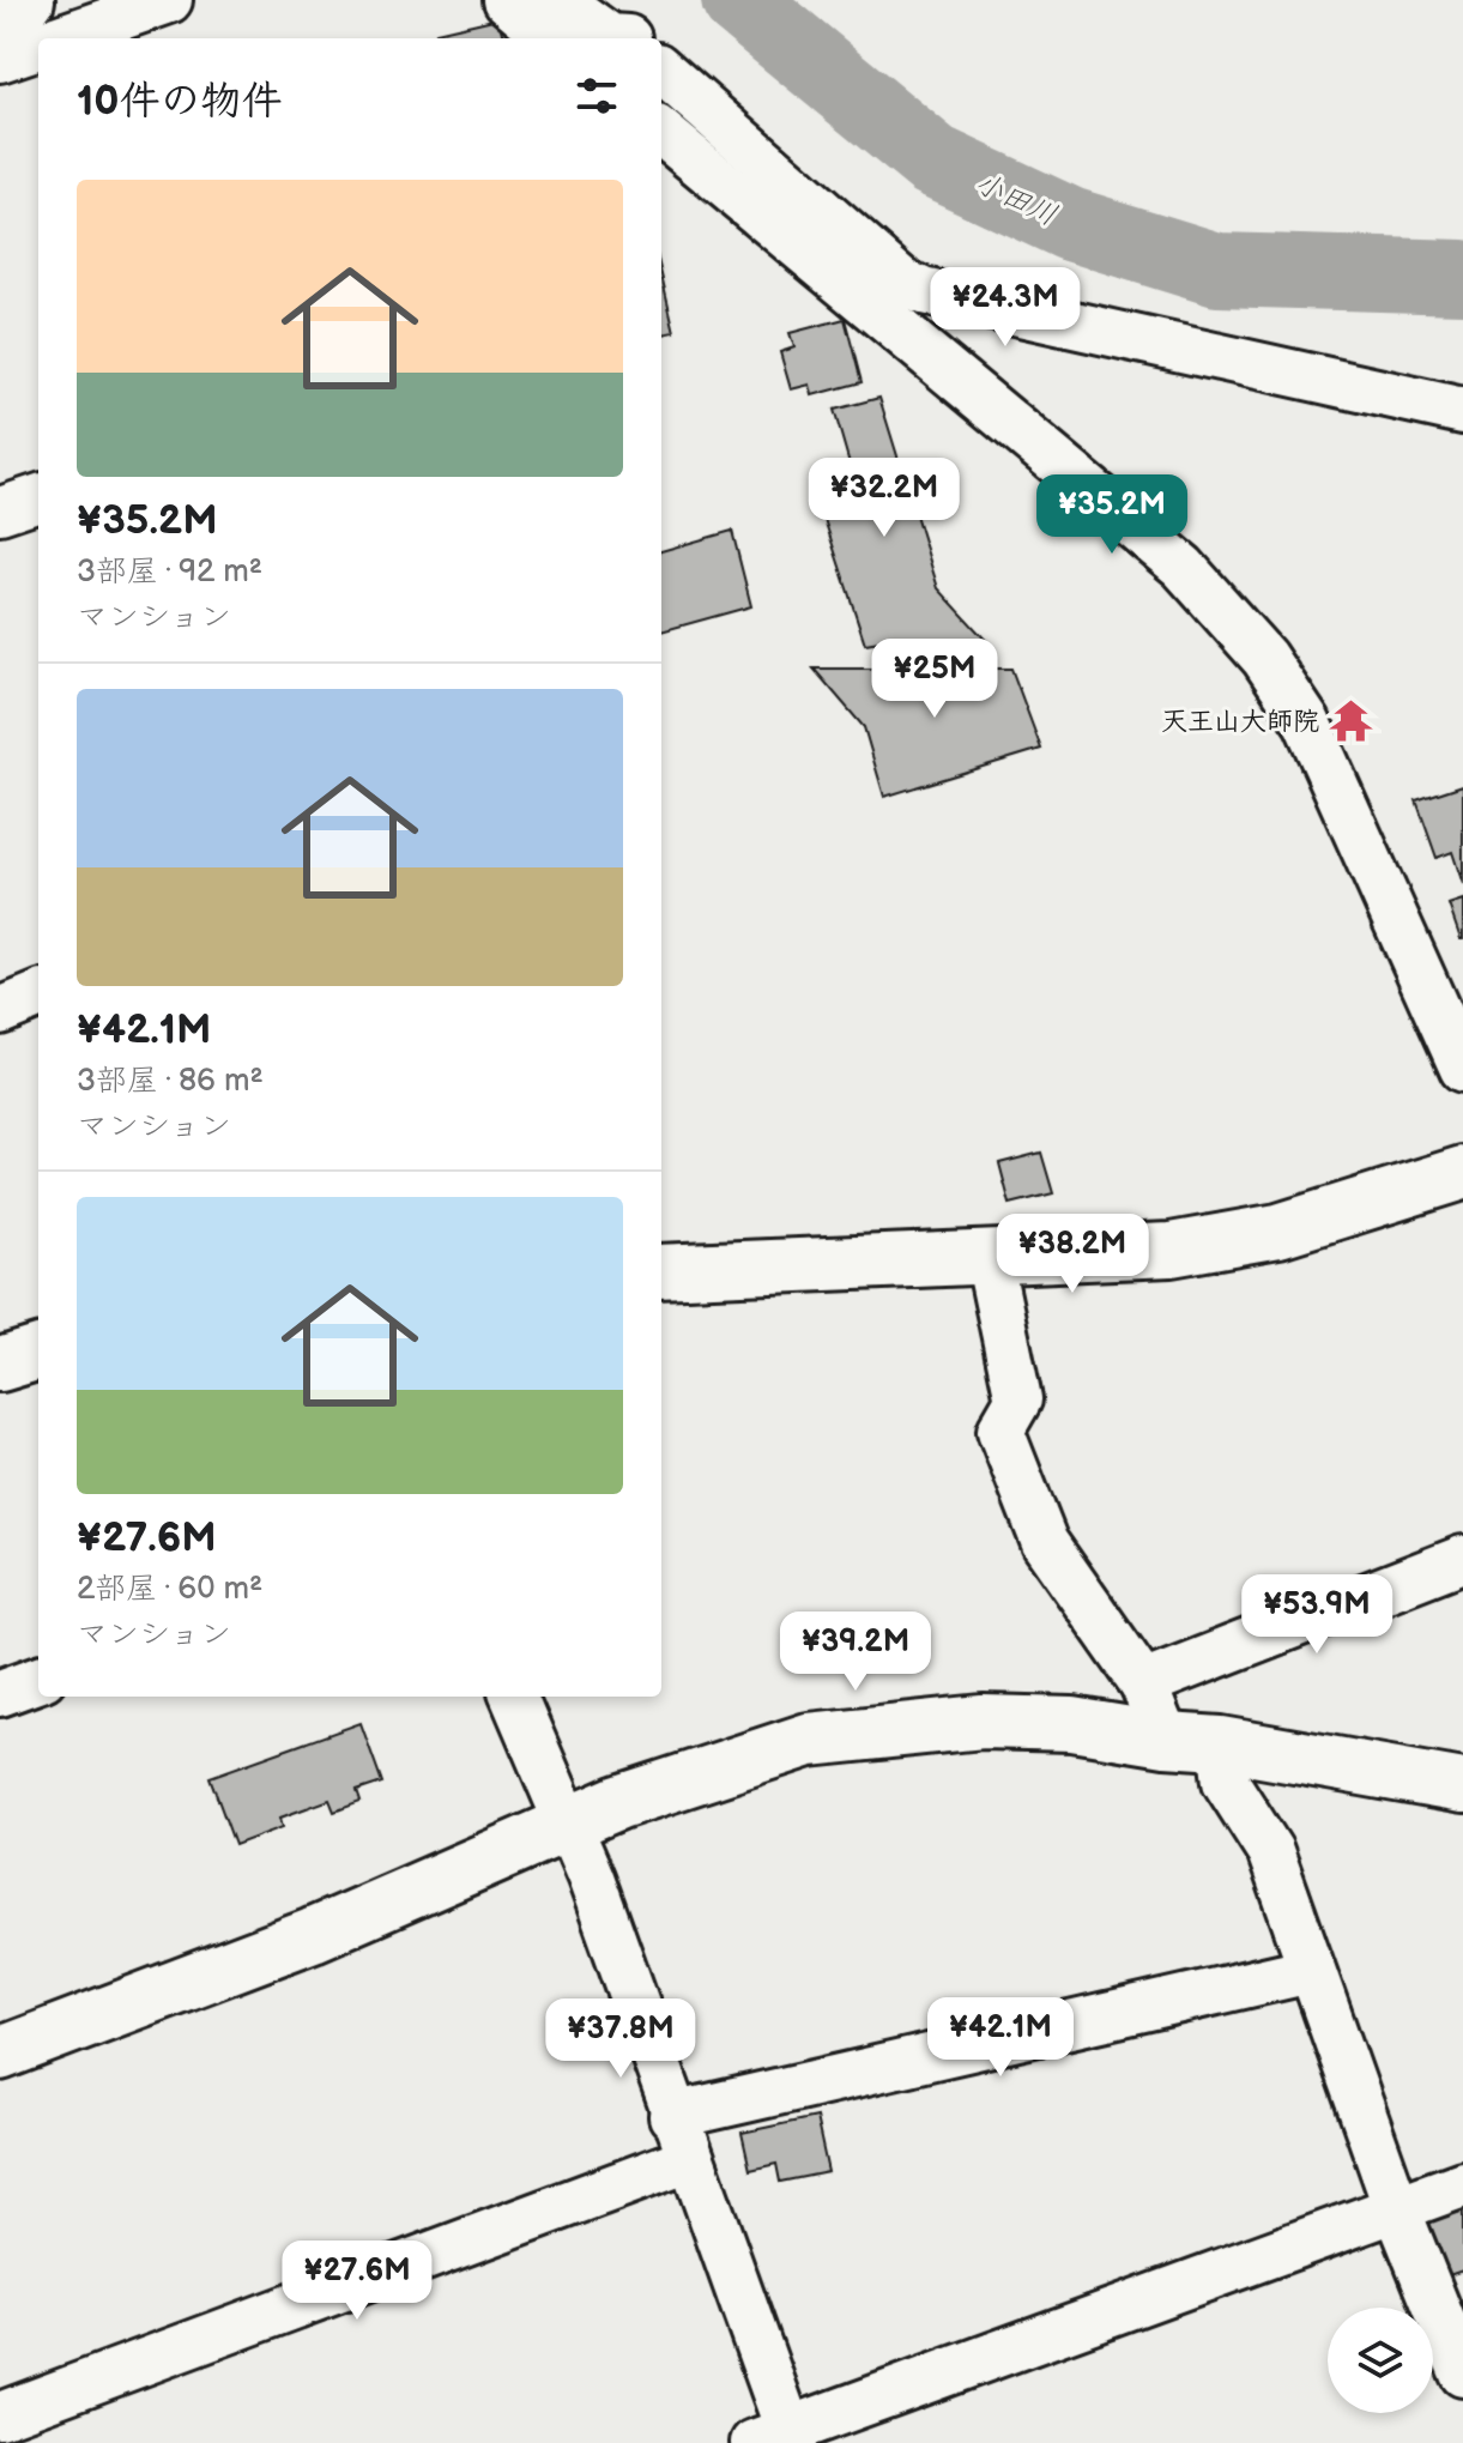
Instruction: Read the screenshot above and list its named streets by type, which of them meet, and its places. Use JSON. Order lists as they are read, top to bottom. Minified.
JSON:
{"water":["小田川"],"places":{"temple":["天王山大師院"]},"page":{"heading":"10件の物件","list":[{"name":"¥35.2M","note":"3部屋 · 92 m² · マンション"},{"name":"¥42.1M","note":"3部屋 · 86 m² · マンション"},{"name":"¥27.6M","note":"2部屋 · 60 m² · マンション"}],"price":["¥24.3M","¥32.2M","¥35.2M","¥25M","¥38.2M","¥53.9M","¥39.2M","¥42.1M","¥37.8M","¥27.6M"]}}
